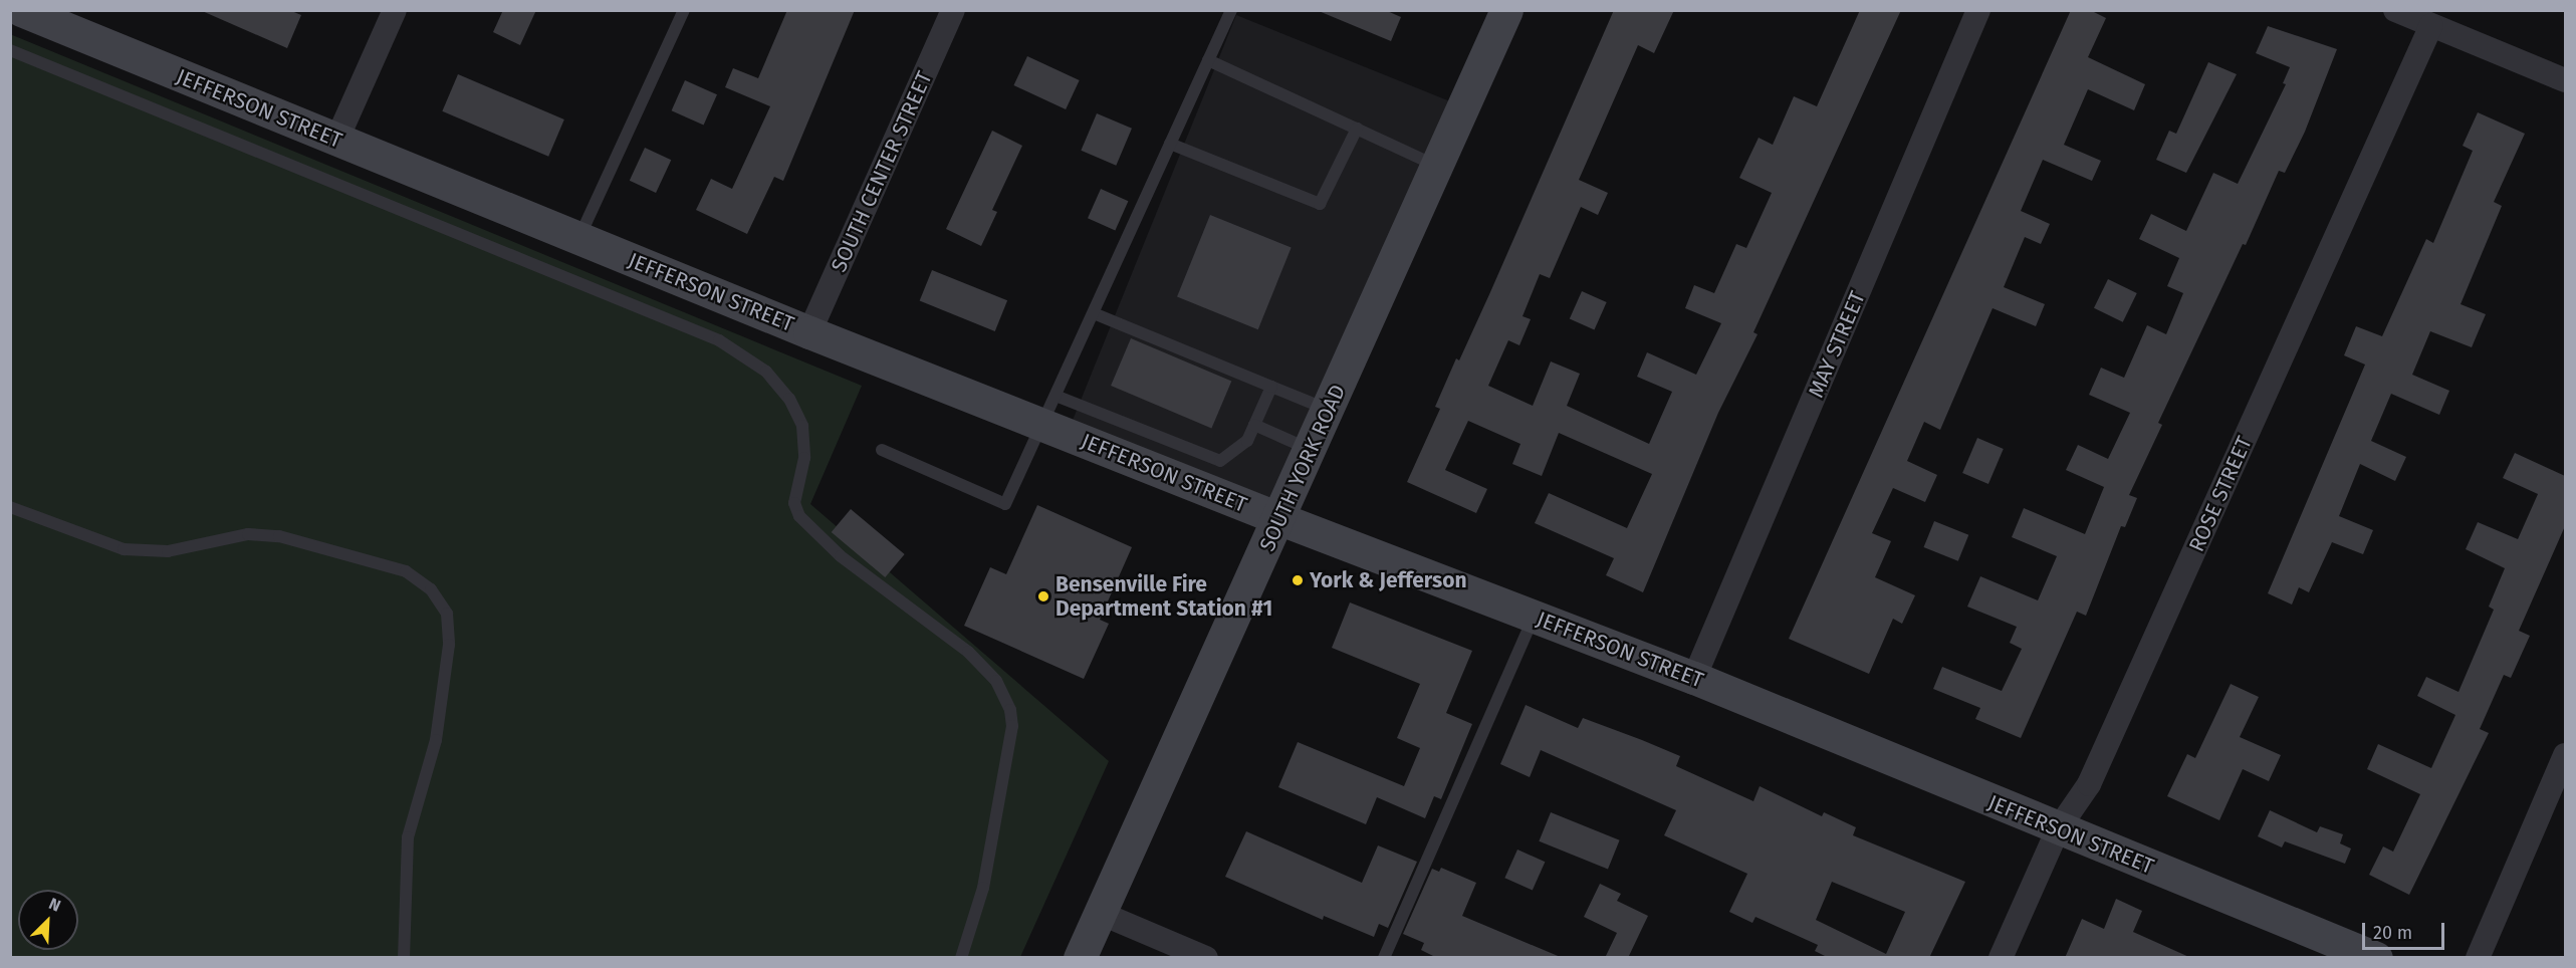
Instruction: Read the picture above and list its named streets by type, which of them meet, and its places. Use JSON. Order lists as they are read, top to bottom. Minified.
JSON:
{"streets":{"street":["JEFFERSON STREET","SOUTH CENTER STREET","MAY STREET","SOUTH YORK ROAD","ROSE STREET"]},"crossings":[["JEFFERSON STREET","SOUTH CENTER STREET"],["JEFFERSON STREET","MAY STREET"],["JEFFERSON STREET","SOUTH YORK ROAD"],["JEFFERSON STREET","ROSE STREET"]],"places":["York & Jefferson","Bensenville Fire Department Station #1"],"scale_bar":"20 m","north":"top right"}
